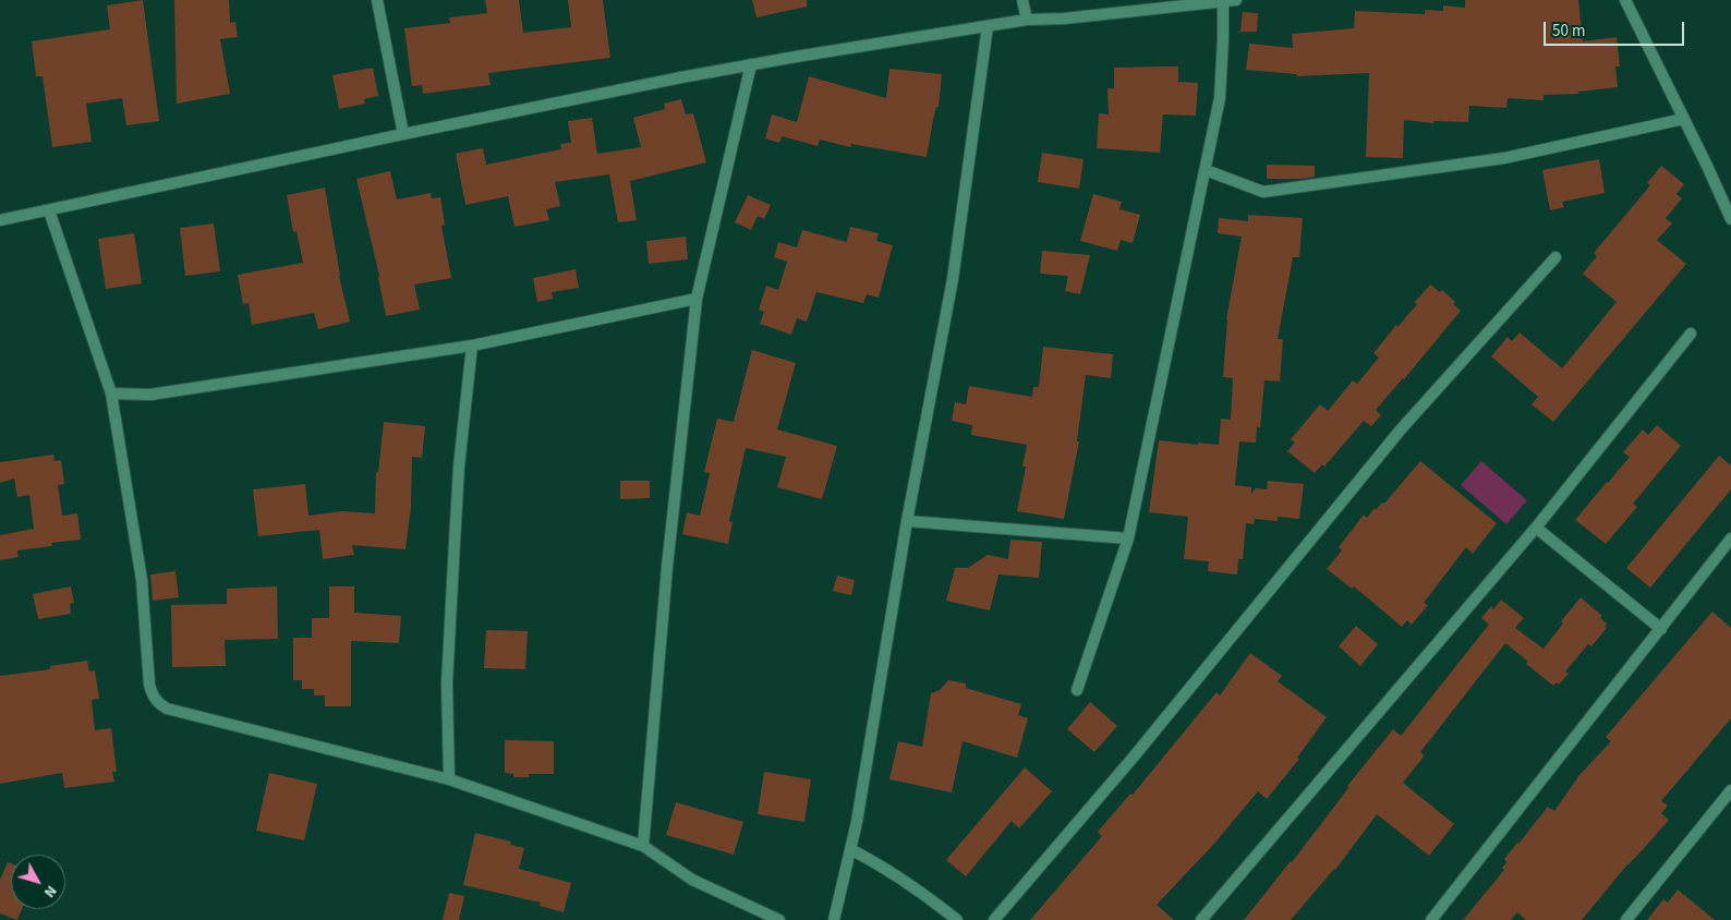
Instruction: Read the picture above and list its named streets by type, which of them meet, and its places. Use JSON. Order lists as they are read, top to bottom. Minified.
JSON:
{"scale_bar":"50 m","north":"bottom right"}
